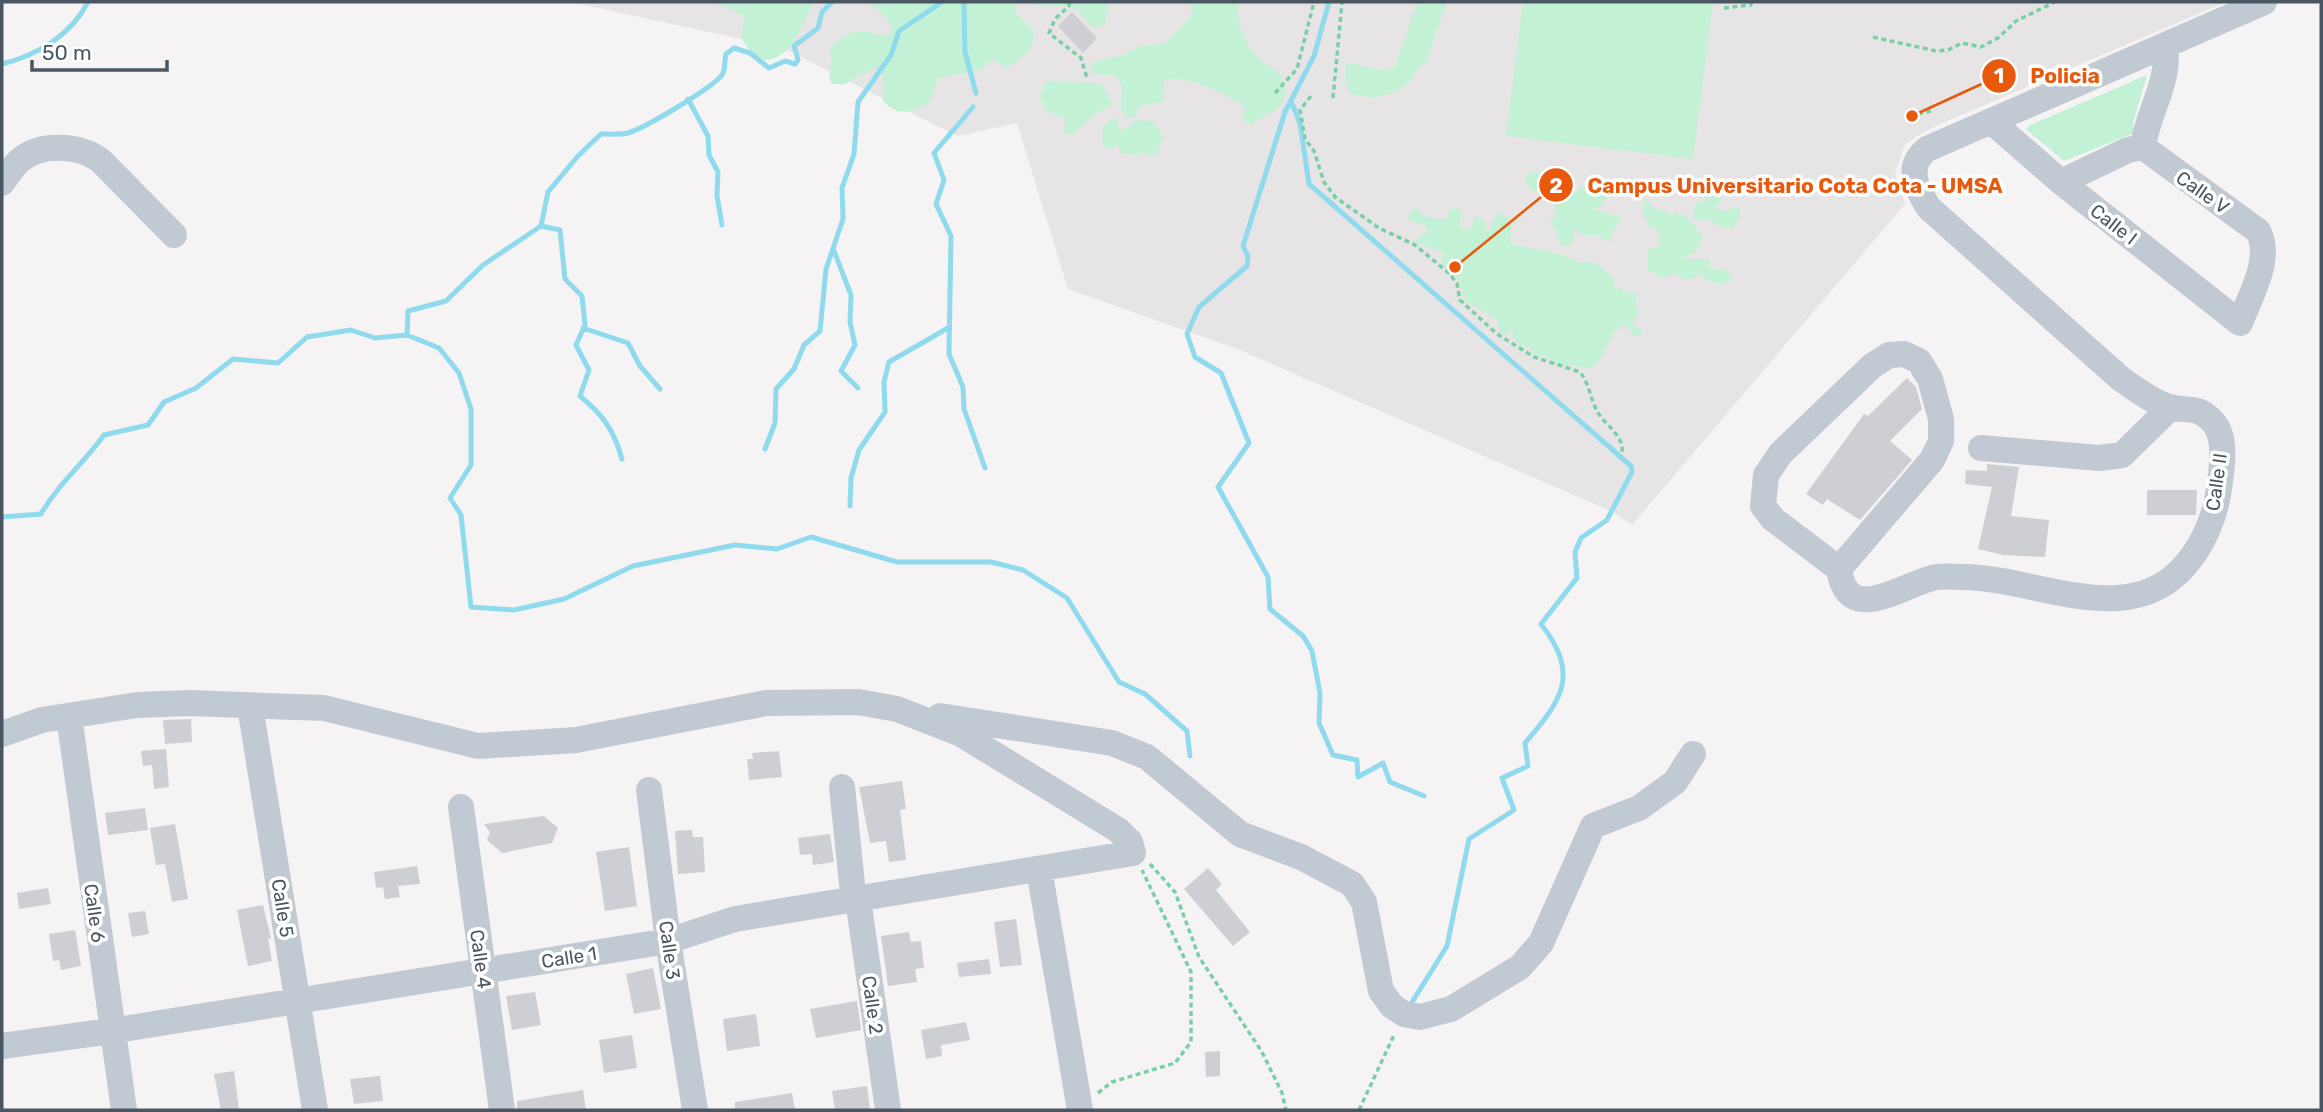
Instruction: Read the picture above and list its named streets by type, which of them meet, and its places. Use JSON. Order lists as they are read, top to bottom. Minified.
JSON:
{"streets":{"street":["Calle V","Calle I","Calle II","Calle 5","Calle 6","Calle 3","Calle 1","Calle 4","Calle 2"]},"crossings":[["Calle V","Calle I"],["Calle I","Calle II"],["Calle 5","Calle 1"],["Calle 6","Calle 1"],["Calle 3","Calle 1"],["Calle 1","Calle 4"],["Calle 1","Calle 2"]],"places":["Policia","Campus Universitario Cota Cota - UMSA"],"scale_bar":"50 m"}
